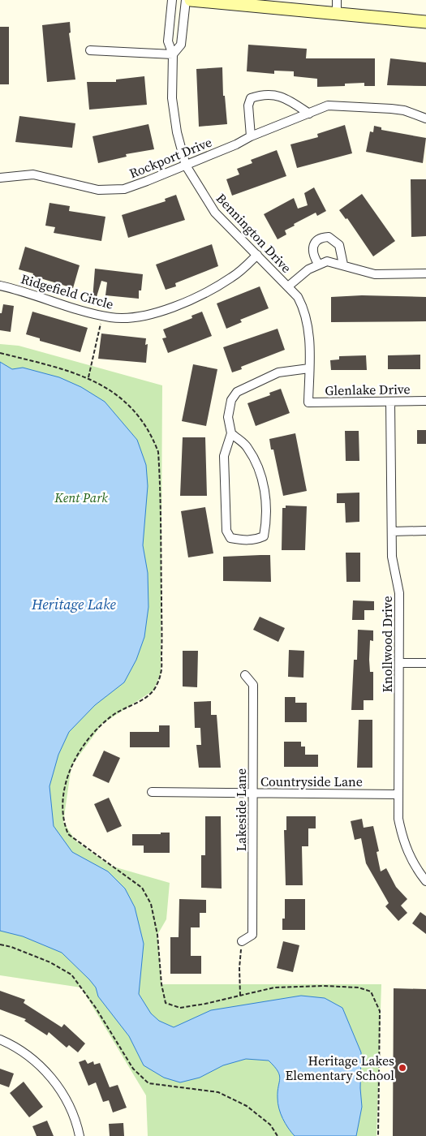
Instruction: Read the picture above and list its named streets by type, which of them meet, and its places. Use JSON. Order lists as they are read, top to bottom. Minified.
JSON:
{"streets":{"street":["Rockport Drive","Bennington Drive","Ridgefield Circle","Glenlake Drive","Knollwood Drive","Countryside Lane","Lakeside Lane"]},"crossings":[["Rockport Drive","Bennington Drive"],["Bennington Drive","Ridgefield Circle"],["Bennington Drive","Glenlake Drive"],["Glenlake Drive","Knollwood Drive"],["Knollwood Drive","Countryside Lane"],["Countryside Lane","Lakeside Lane"]],"water":["Heritage Lake"],"parks":["Kent Park"],"places":["Heritage Lakes Elementary School"]}
